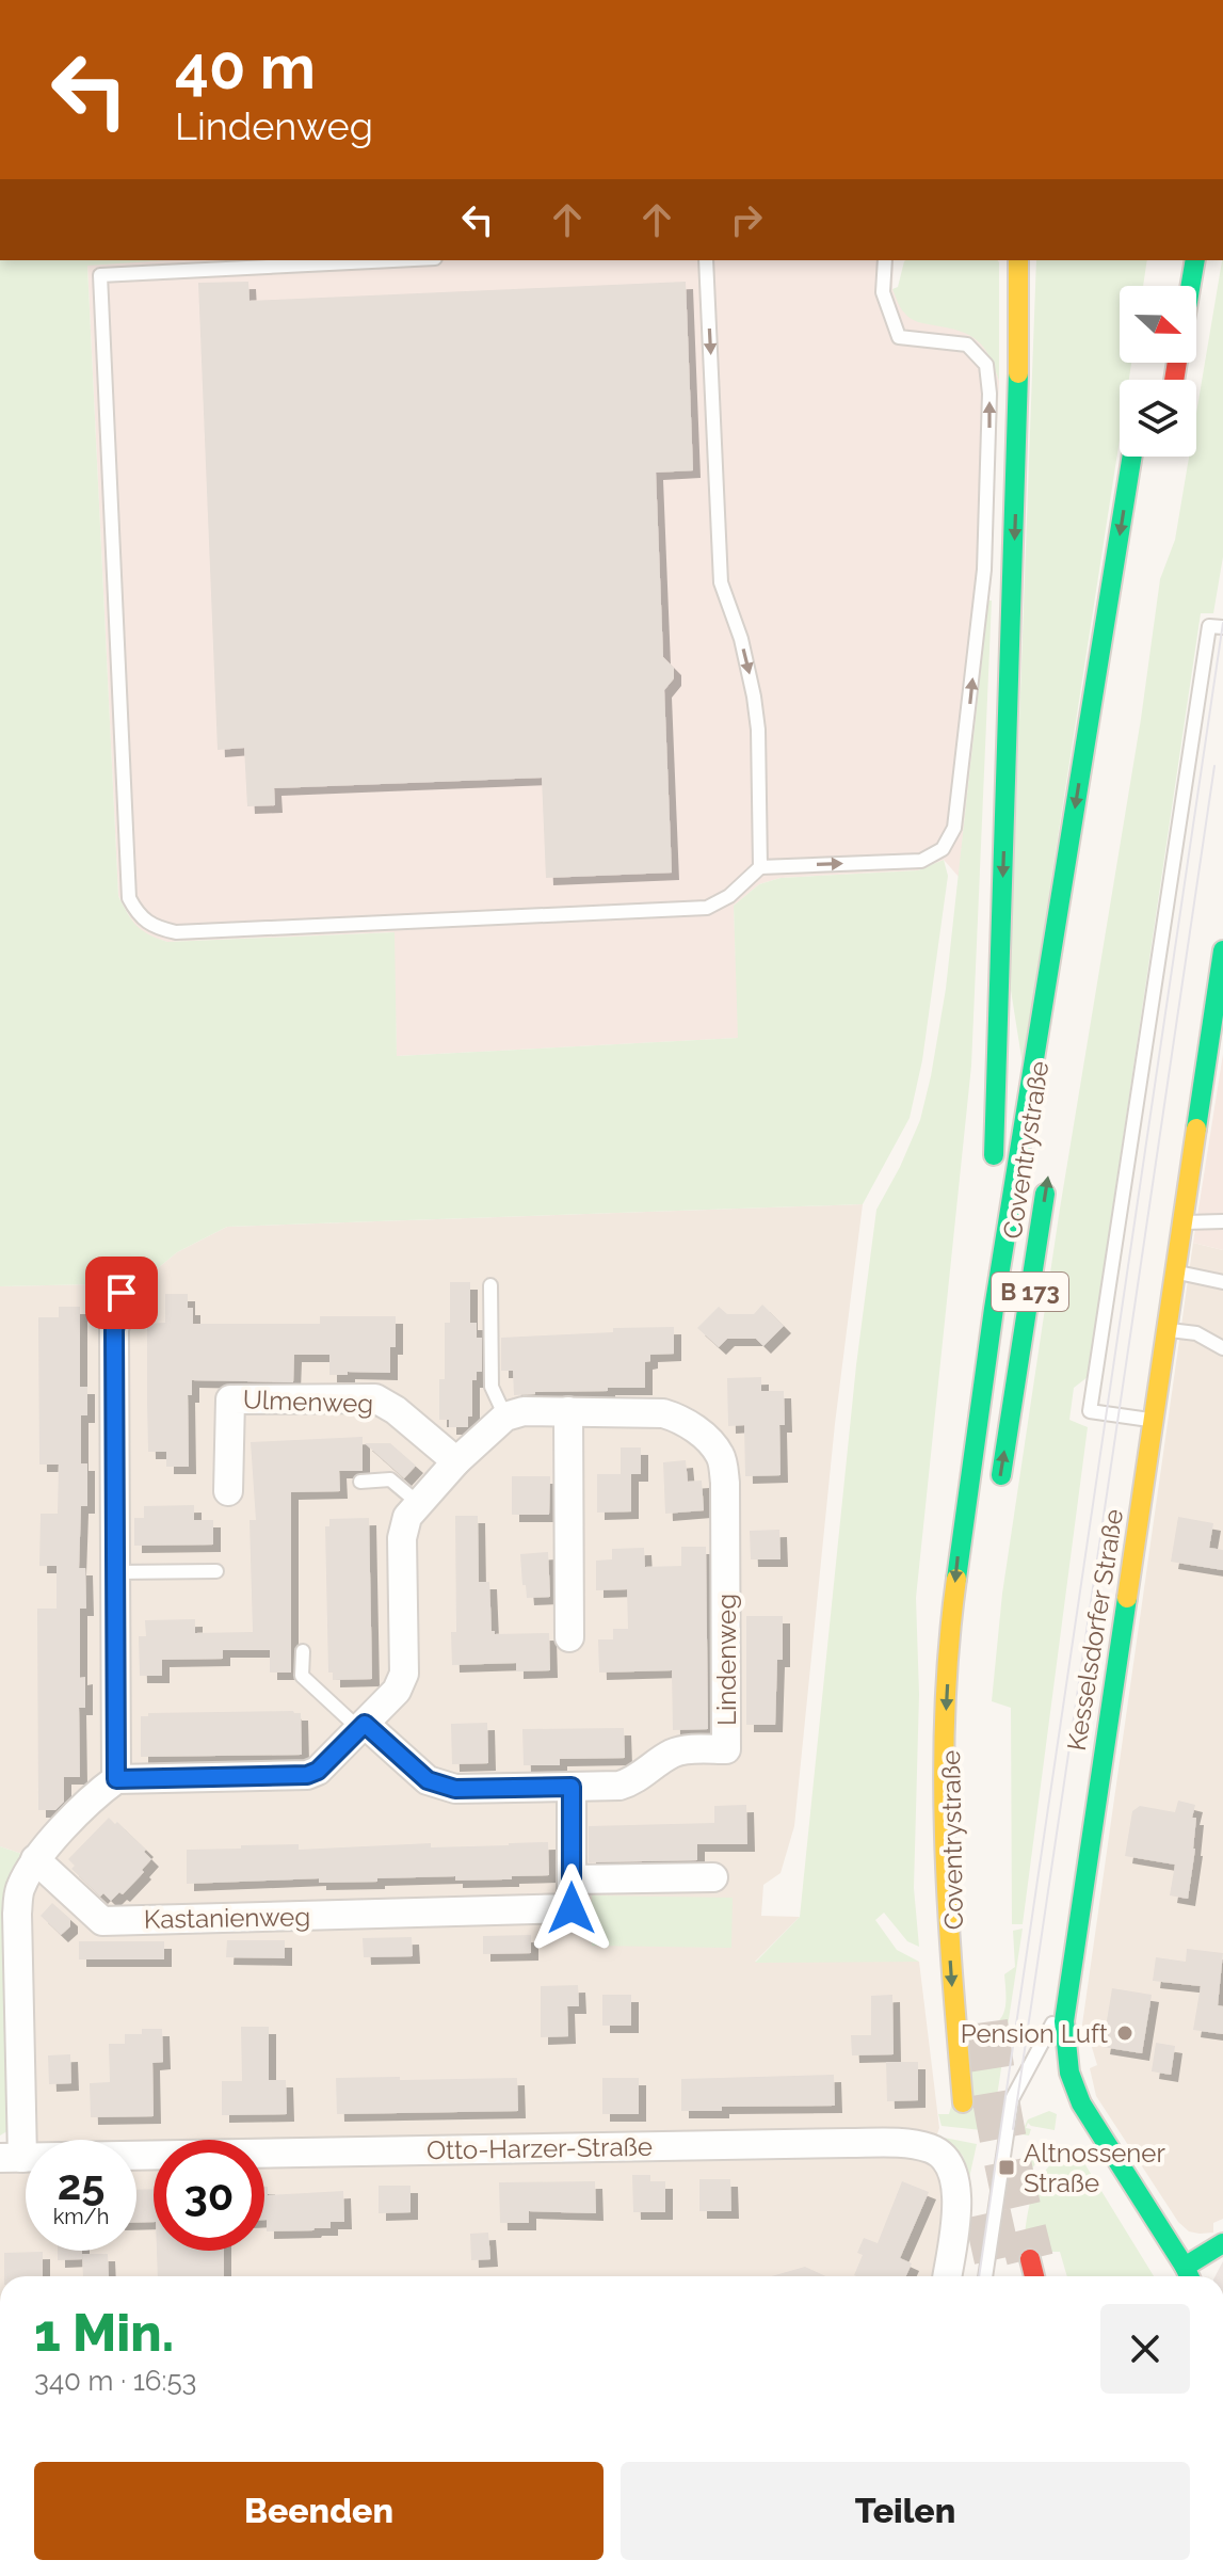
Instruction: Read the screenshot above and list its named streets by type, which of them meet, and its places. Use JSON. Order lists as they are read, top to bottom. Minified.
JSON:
{"streets":{"main road":["Coventrystraße","B 173","Kesselsdorfer Straße"],"street":["Ulmenweg","Lindenweg","Kastanienweg","Otto-Harzer-Straße"]},"places":{"other":["Pension Luft"],"transit":["Altnossener Straße"]},"north":"right","page":{"turn":["40 m","Lindenweg"],"speed":"25 km/h","limit":"30","heading":["1 Min.","340 m · 16:53"],"buttons":["Beenden","Teilen"]}}
